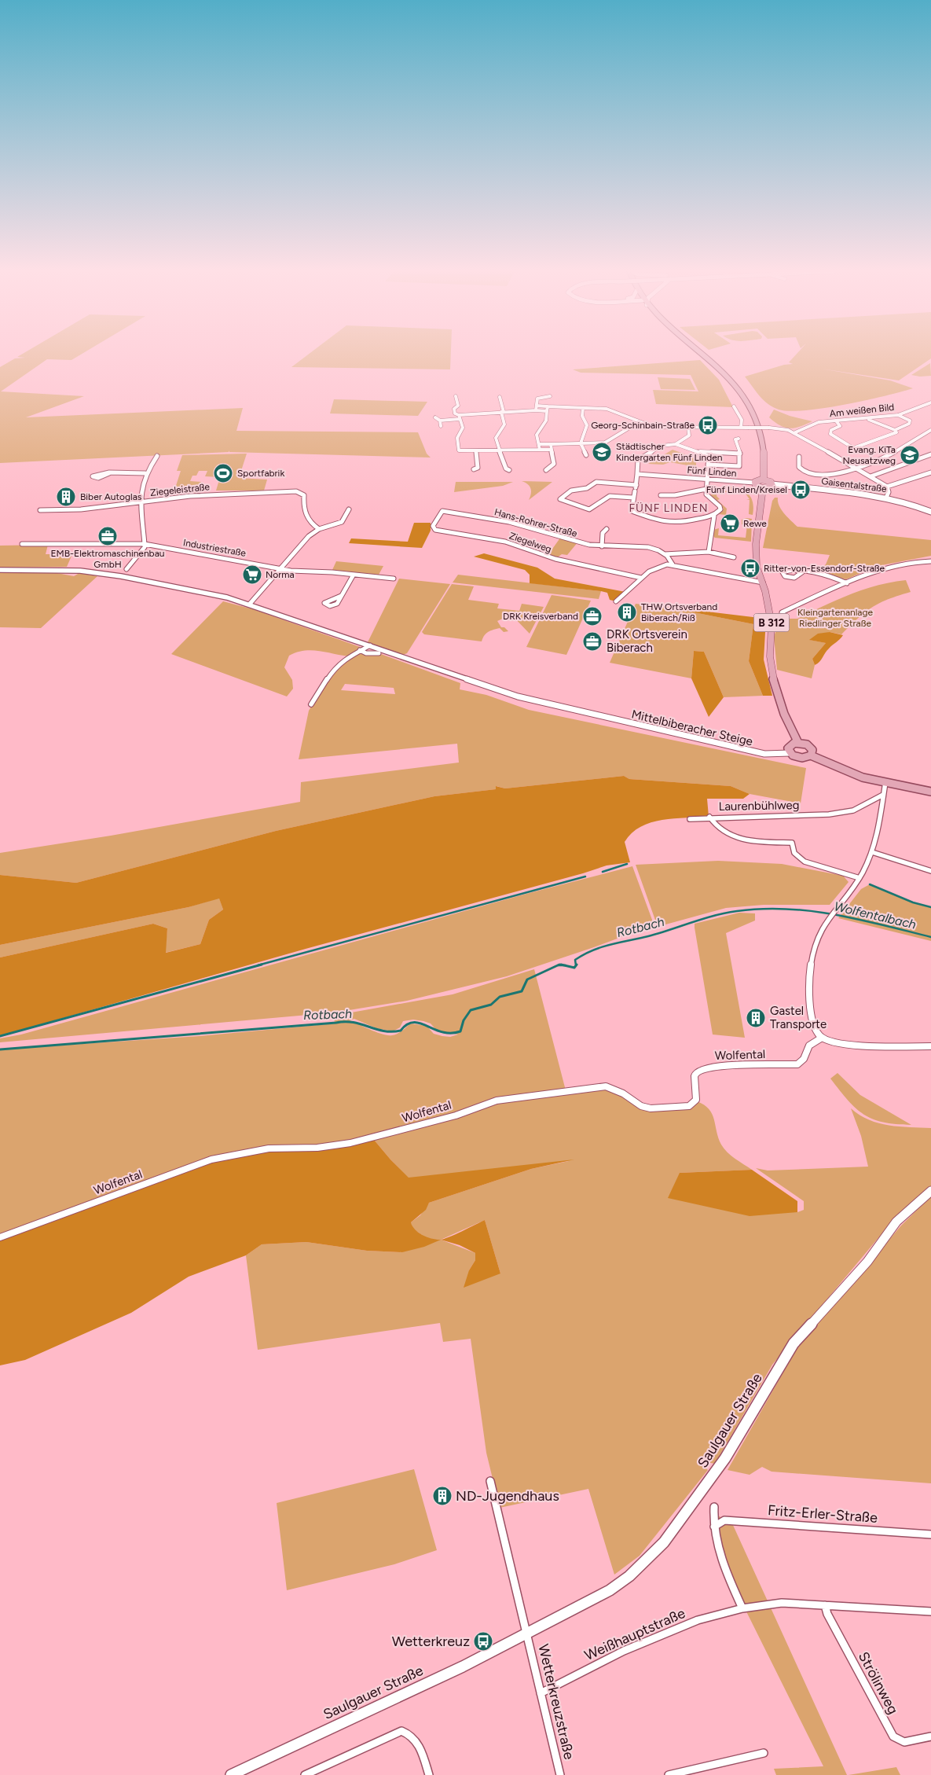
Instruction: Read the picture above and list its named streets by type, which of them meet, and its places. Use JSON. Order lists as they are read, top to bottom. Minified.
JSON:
{"streets":{"main road":["Gaisentalstraße","B 312","Saulgauer Straße"],"street":["Am weißen Bild","Fünf Linden","Ziegeleistraße","Hans-Rohrer-Straße","Ziegelweg","Industriestraße","Mittelbiberacher Steige","Laurenbühlweg","Wolfental","Fritz-Erler-Straße","Weißhauptstraße","Strölinweg","Wetterkreuzstraße"]},"crossings":[["Hans-Rohrer-Straße","Ziegelweg"],["B 312","Mittelbiberacher Steige"],["Saulgauer Straße","Wetterkreuzstraße"],["Weißhauptstraße","Strölinweg"],["Weißhauptstraße","Wetterkreuzstraße"]],"districts":["FÜNF LINDEN"],"water":["Wolfentalbach","Rotbach"],"parks":["Kleingartenanlage Riedlinger Straße"],"places":{"bus stop":["Georg-Schinbain-Straße","Fünf Linden/Kreisel","Ritter-von-Essendorf-Straße","Wetterkreuz"],"school or university":["Städtischer Kindergarten Fünf Linden","Evang. KiTa Neusatzweg"],"sports":["Sportfabrik"],"building":["Biber Autoglas","THW Ortsverband Biberach/Riß","Gastel Transporte","ND-Jugendhaus"],"supermarket":["Rewe","Norma"],"office":["EMB-Elektromaschinenbau GmbH","DRK Kreisverband","DRK Ortsverein Biberach"]}}
